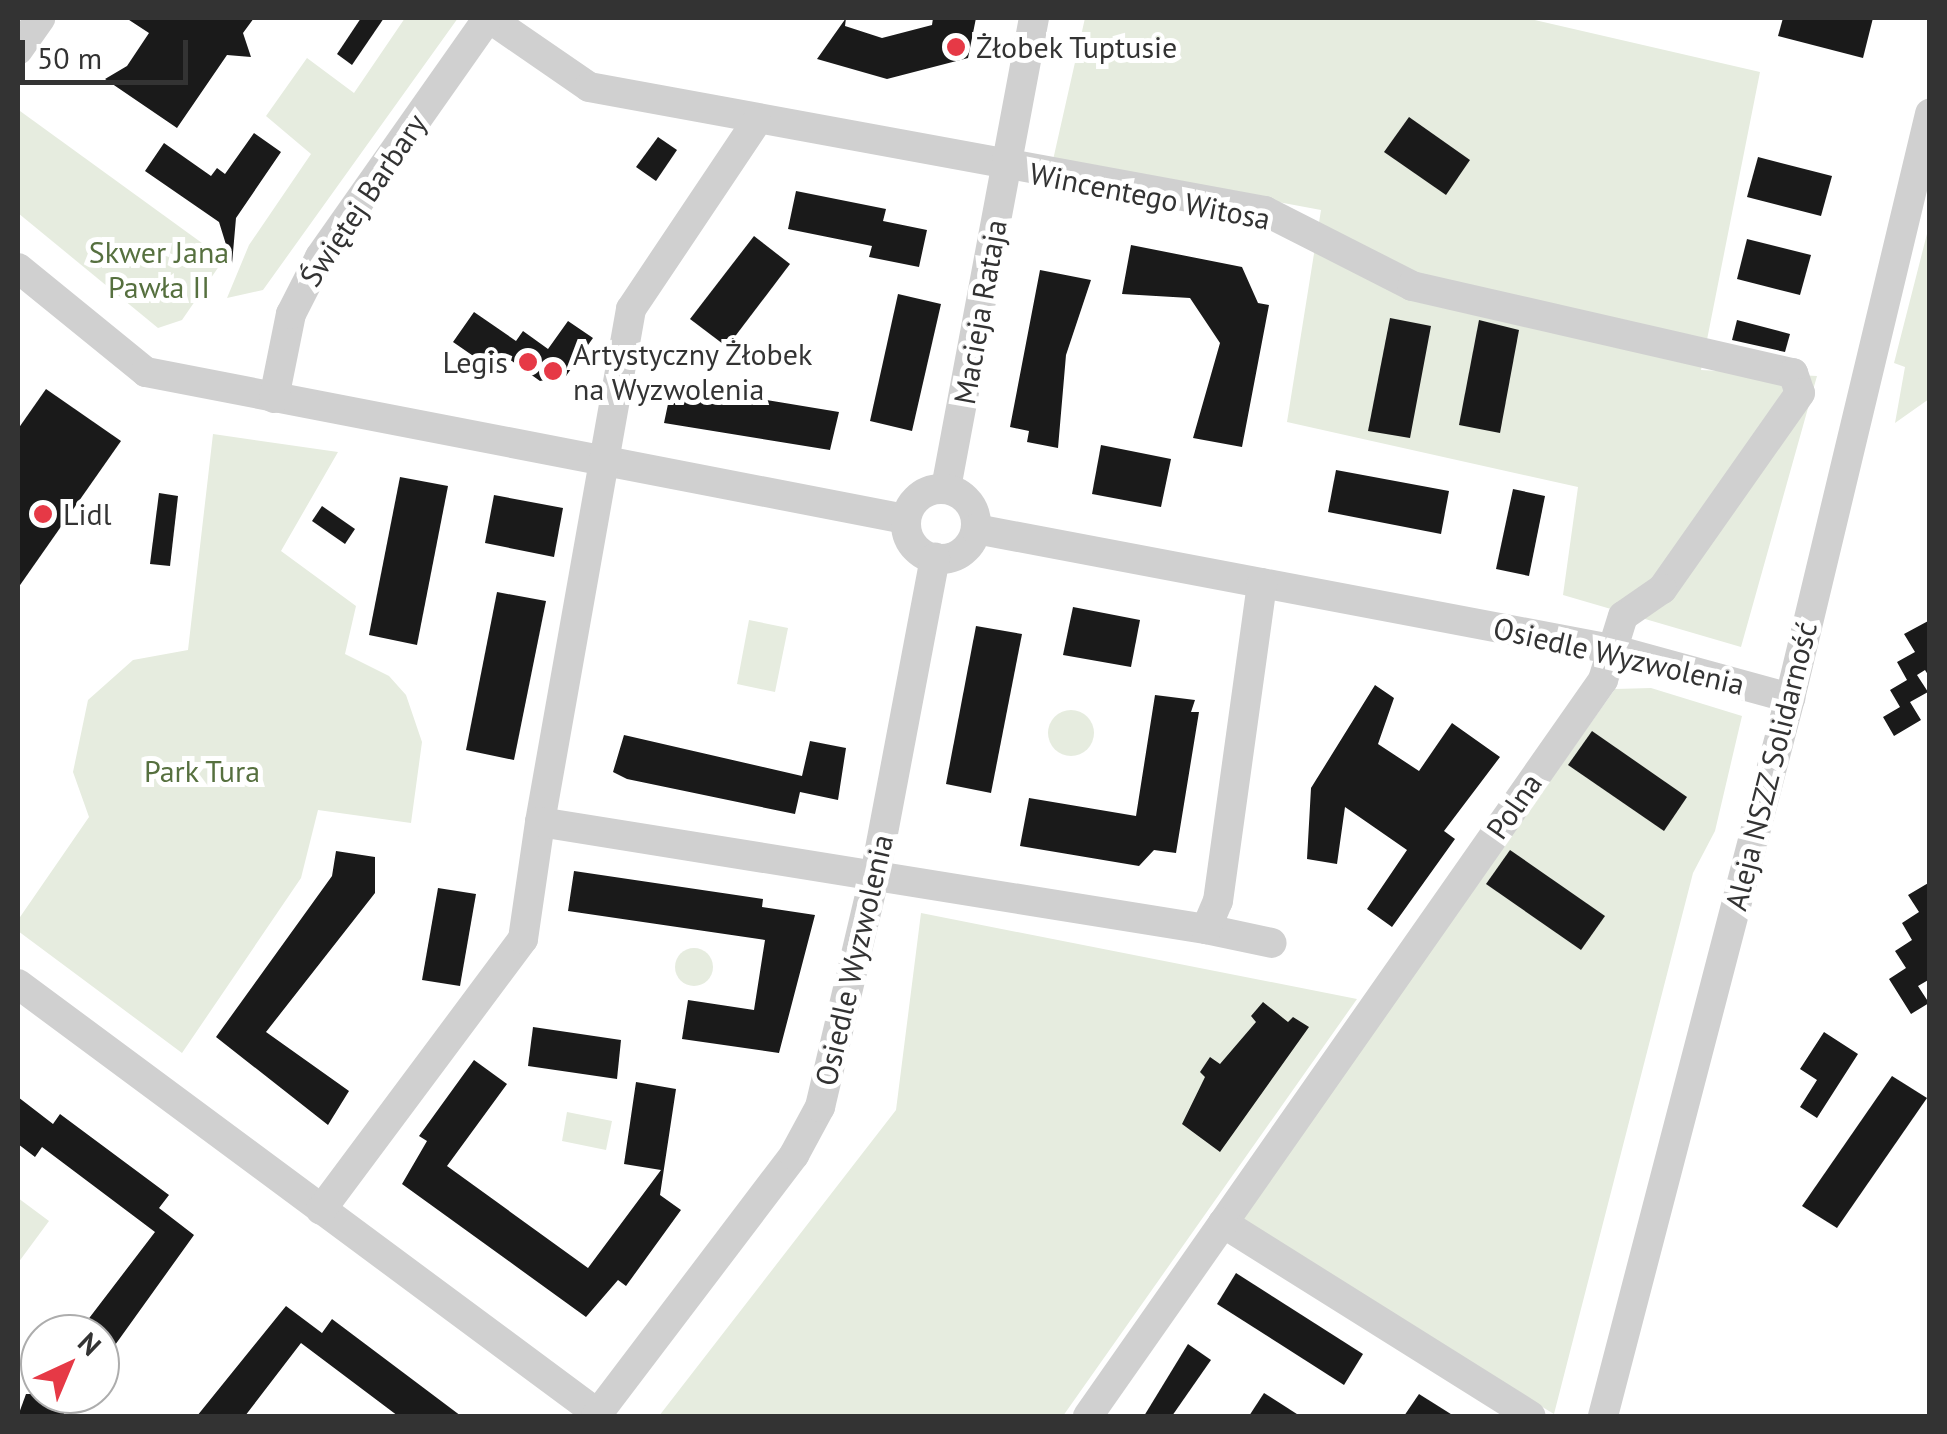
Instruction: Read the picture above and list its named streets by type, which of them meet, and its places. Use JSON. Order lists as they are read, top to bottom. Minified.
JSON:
{"streets":{"street":["Wincentego Witosa","Świętej Barbary","Macieja Rataja","Osiedle Wyzwolenia","Aleja NSZZ Solidarność","Polna"]},"crossings":[["Wincentego Witosa","Świętej Barbary"],["Wincentego Witosa","Macieja Rataja"],["Wincentego Witosa","Polna"],["Macieja Rataja","Osiedle Wyzwolenia"],["Osiedle Wyzwolenia","Aleja NSZZ Solidarność"],["Osiedle Wyzwolenia","Polna"]],"parks":["Skwer Jana Pawła II","Park Tura"],"places":["Żłobek Tuptusie","Legis","Artystyczny Żłobek na Wyzwolenia","Lidl"],"scale_bar":"50 m","north":"top right"}
